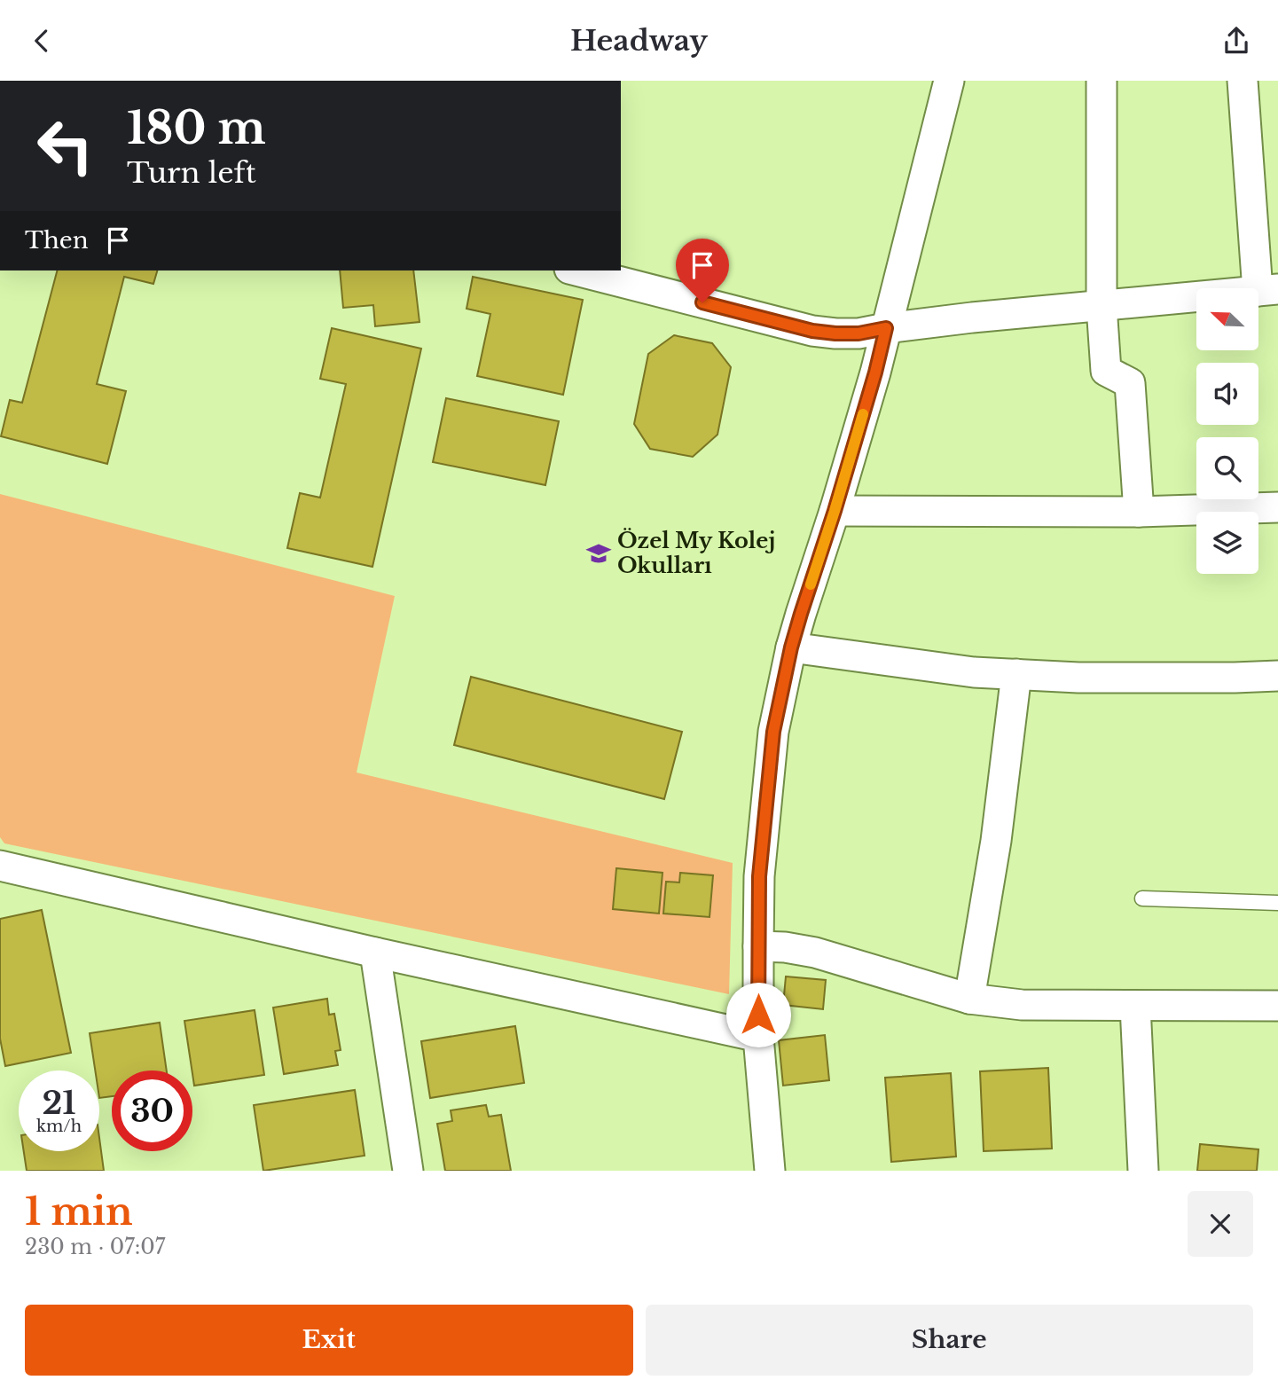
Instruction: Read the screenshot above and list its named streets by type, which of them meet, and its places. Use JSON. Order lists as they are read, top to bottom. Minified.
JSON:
{"places":{"school or university":["Özel My Kolej Okulları"]},"north":"top left","page":{"header":"Headway","turn":["180 m","Turn left"],"then":"Then","speed":"21 km/h","limit":"30","heading":["1 min","230 m · 07:07"],"buttons":["Exit","Share"]}}
